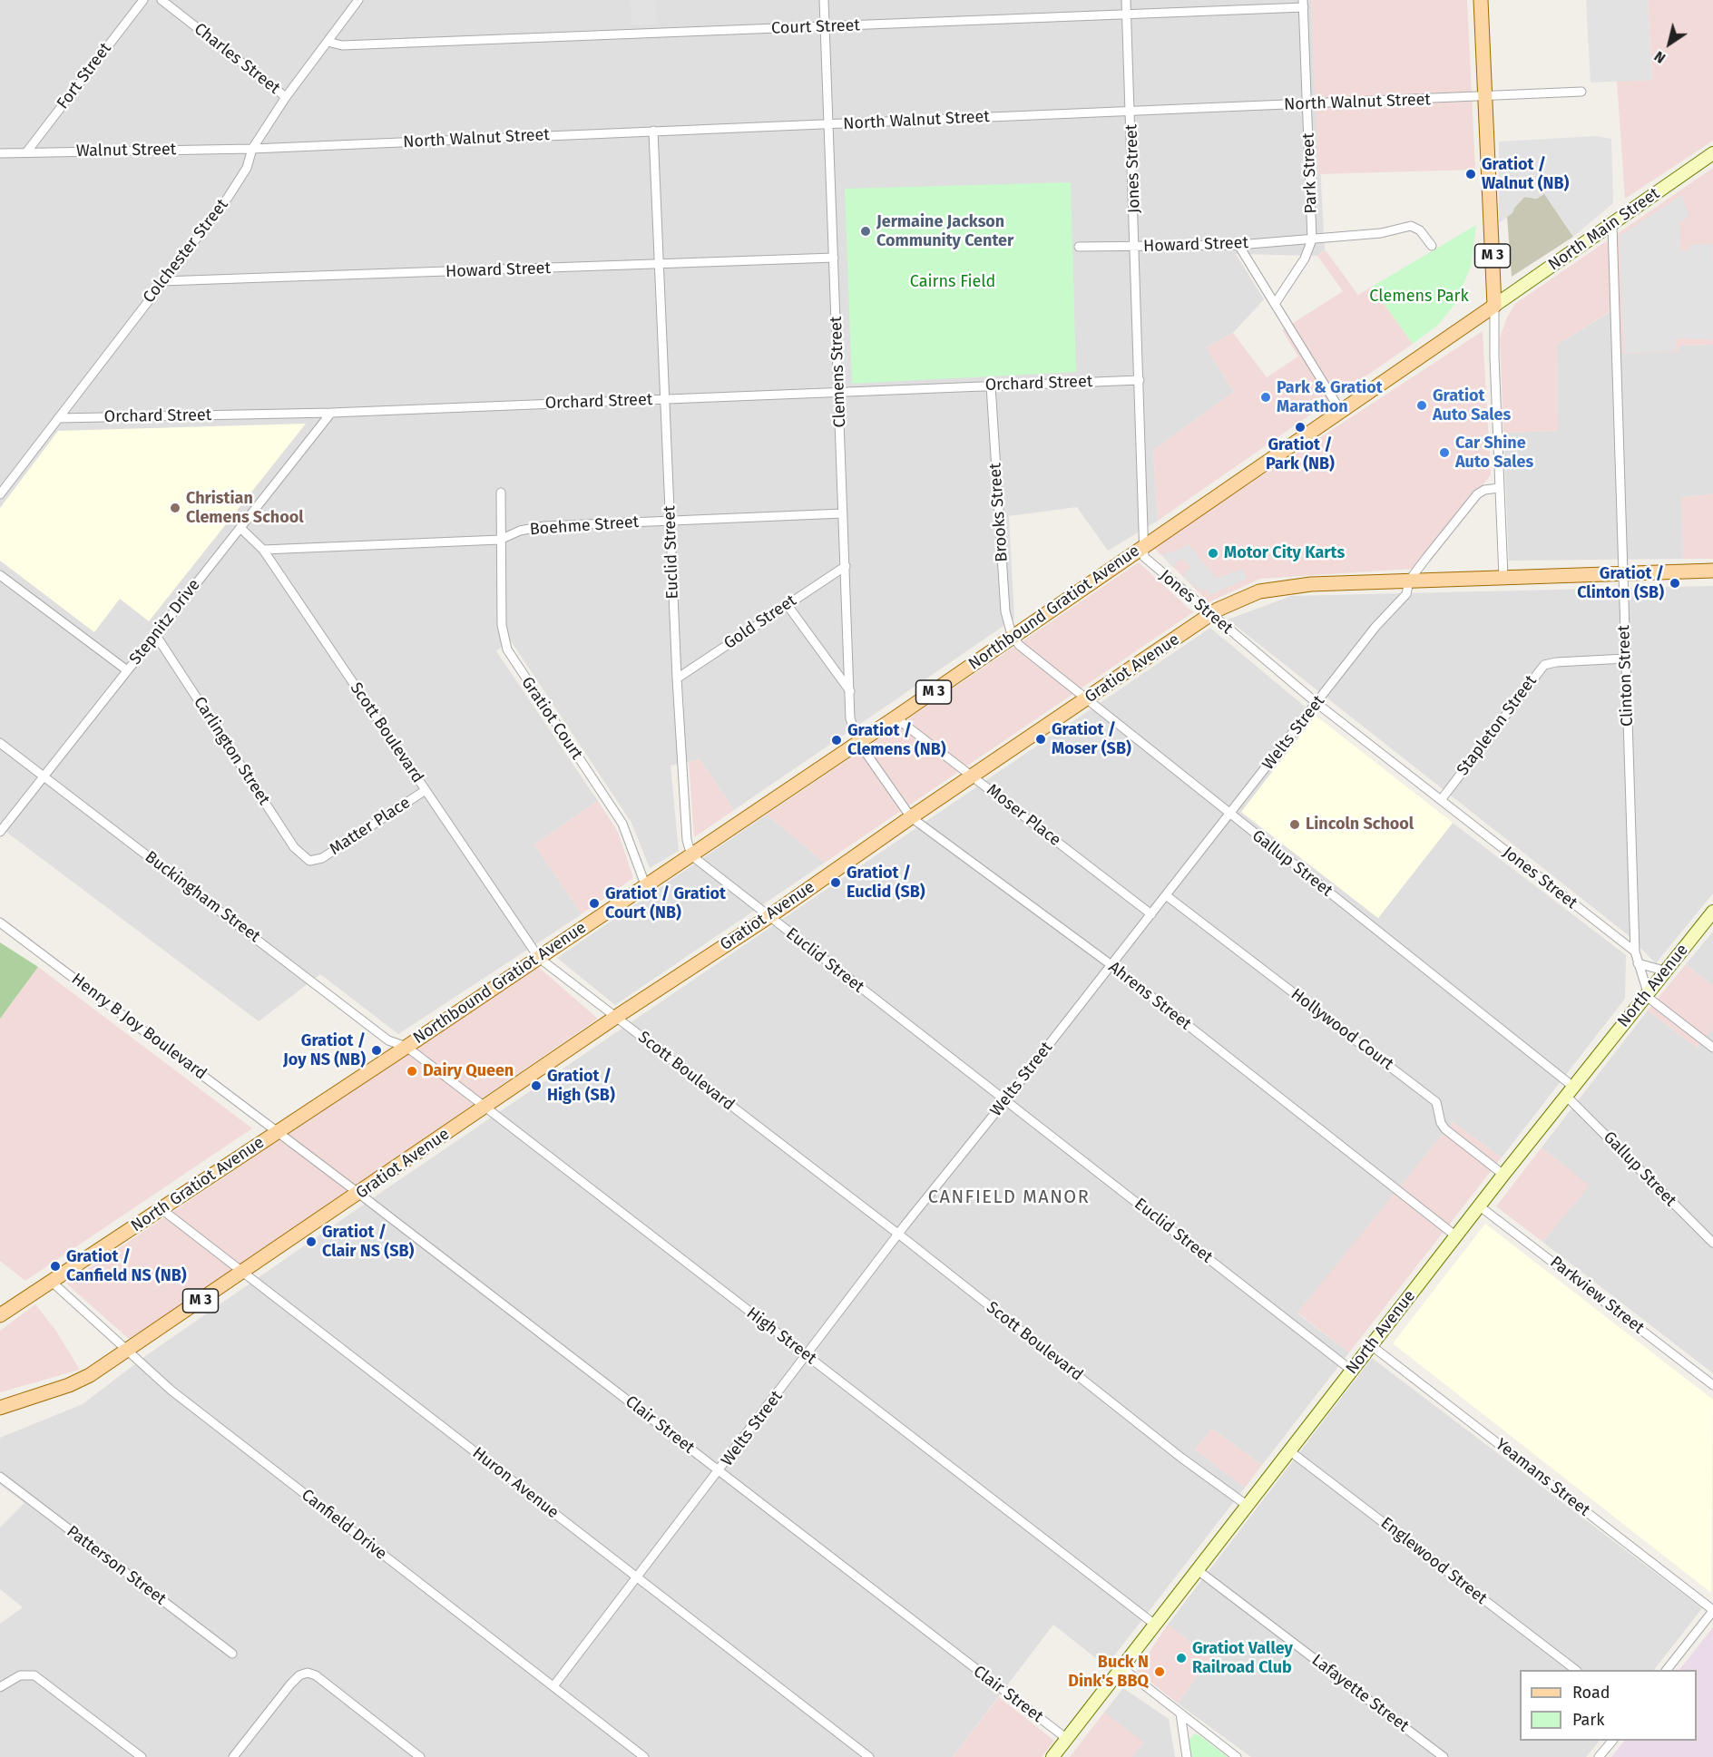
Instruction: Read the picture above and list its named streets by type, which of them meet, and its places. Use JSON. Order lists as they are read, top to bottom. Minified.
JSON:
{"streets":{"main road":["North Main Street","M 3","Northbound Gratiot Avenue","Gratiot Avenue","North Avenue","North Gratiot Avenue"],"street":["Court Street","Charles Street","Fort Street","North Walnut Street","Walnut Street","Jones Street","Park Street","Howard Street","Colchester Street","Clemens Street","Orchard Street","Brooks Street","Boehme Street","Euclid Street","Stepnitz Drive","Gold Street","Clinton Street","Gratiot Court","Stapleton Street","Scott Boulevard","Welts Street","Carlington Street","Moser Place","Matter Place","Gallup Street","Buckingham Street","Ahrens Street","Henry B Joy Boulevard","Hollywood Court","Parkview Street","High Street","Clair Street","Yeamans Street","Huron Avenue","Canfield Drive","Englewood Street","Patterson Street","Lafayette Street"]},"crossings":[["Court Street","Jones Street"],["Court Street","Park Street"],["Court Street","Colchester Street"],["Court Street","Clemens Street"],["Charles Street","Colchester Street"],["Fort Street","Walnut Street"],["North Walnut Street","Walnut Street"],["North Walnut Street","Jones Street"],["North Walnut Street","Park Street"],["North Walnut Street","Colchester Street"],["North Walnut Street","M 3"],["North Walnut Street","Clemens Street"],["North Walnut Street","Euclid Street"],["Walnut Street","Colchester Street"],["Jones Street","Howard Street"],["Jones Street","Orchard Street"],["Jones Street","Northbound Gratiot Avenue"],["Jones Street","Gratiot Avenue"],["Jones Street","Clinton Street"],["Jones Street","Stapleton Street"],["Jones Street","Welts Street"],["Park Street","Howard Street"],["North Main Street","M 3"],["North Main Street","Northbound Gratiot Avenue"],["North Main Street","Clinton Street"],["Howard Street","Colchester Street"],["Howard Street","Clemens Street"],["Howard Street","Euclid Street"],["Colchester Street","Orchard Street"],["M 3","Northbound Gratiot Avenue"],["Clemens Street","Orchard Street"],["Clemens Street","Boehme Street"],["Clemens Street","Northbound Gratiot Avenue"],["Clemens Street","Gold Street"],["Clemens Street","Ahrens Street"],["Orchard Street","Brooks Street"],["Orchard Street","Euclid Street"],["Orchard Street","Stepnitz Drive"],["Brooks Street","Northbound Gratiot Avenue"],["Brooks Street","Gallup Street"],["Boehme Street","Euclid Street"],["Boehme Street","Gratiot Court"],["Boehme Street","Scott Boulevard"],["Euclid Street","Northbound Gratiot Avenue"],["Euclid Street","Gold Street"],["Euclid Street","Gratiot Avenue"],["Euclid Street","Welts Street"],["Euclid Street","North Avenue"],["Northbound Gratiot Avenue","Gratiot Court"],["Northbound Gratiot Avenue","Scott Boulevard"],["Northbound Gratiot Avenue","Moser Place"],["Northbound Gratiot Avenue","Gallup Street"],["Northbound Gratiot Avenue","Buckingham Street"],["Northbound Gratiot Avenue","Ahrens Street"],["Northbound Gratiot Avenue","North Gratiot Avenue"],["Northbound Gratiot Avenue","High Street"],["Stepnitz Drive","Scott Boulevard"],["Stepnitz Drive","Carlington Street"],["Stepnitz Drive","Buckingham Street"],["Gratiot Avenue","Clinton Street"],["Gratiot Avenue","Scott Boulevard"],["Gratiot Avenue","Welts Street"],["Gratiot Avenue","Moser Place"],["Gratiot Avenue","Gallup Street"],["Gratiot Avenue","Ahrens Street"],["Gratiot Avenue","High Street"],["Gratiot Avenue","Clair Street"],["Gratiot Avenue","Huron Avenue"],["Gratiot Avenue","Canfield Drive"],["Clinton Street","Stapleton Street"],["Clinton Street","North Avenue"],["Scott Boulevard","Welts Street"],["Scott Boulevard","Matter Place"],["Scott Boulevard","North Avenue"],["Welts Street","Moser Place"],["Welts Street","Gallup Street"],["Welts Street","Ahrens Street"],["Welts Street","Hollywood Court"],["Welts Street","High Street"],["Welts Street","Clair Street"],["Welts Street","Huron Avenue"],["Welts Street","Canfield Drive"],["Carlington Street","Matter Place"],["Gallup Street","North Avenue"],["Buckingham Street","High Street"],["North Avenue","Ahrens Street"],["North Avenue","Hollywood Court"],["North Avenue","Parkview Street"],["North Avenue","High Street"],["North Avenue","Clair Street"],["North Avenue","Yeamans Street"],["North Avenue","Englewood Street"],["North Avenue","Lafayette Street"],["Henry B Joy Boulevard","North Gratiot Avenue"],["Henry B Joy Boulevard","Clair Street"],["North Gratiot Avenue","Clair Street"],["North Gratiot Avenue","Huron Avenue"],["North Gratiot Avenue","Canfield Drive"]],"districts":["CANFIELD MANOR"],"parks":["Cairns Field","Clemens Park"],"places":["Gratiot / Walnut (NB)","Jermaine Jackson Community Center","Park & Gratiot Marathon","Gratiot Auto Sales","Gratiot / Park (NB)","Car Shine Auto Sales","Christian Clemens School","Motor City Karts","Gratiot / Clinton (SB)","Gratiot / Moser (SB)","Gratiot / Clemens (NB)","Lincoln School","Gratiot / Euclid (SB)","Gratiot / Gratiot Court (NB)","Gratiot / Joy NS (NB)","Dairy Queen","Gratiot / High (SB)","Gratiot / Clair NS (SB)","Gratiot / Canfield NS (NB)","Gratiot Valley Railroad Club","Buck N Dink's BBQ"],"legend":["Road","Park"],"north":"bottom left"}
